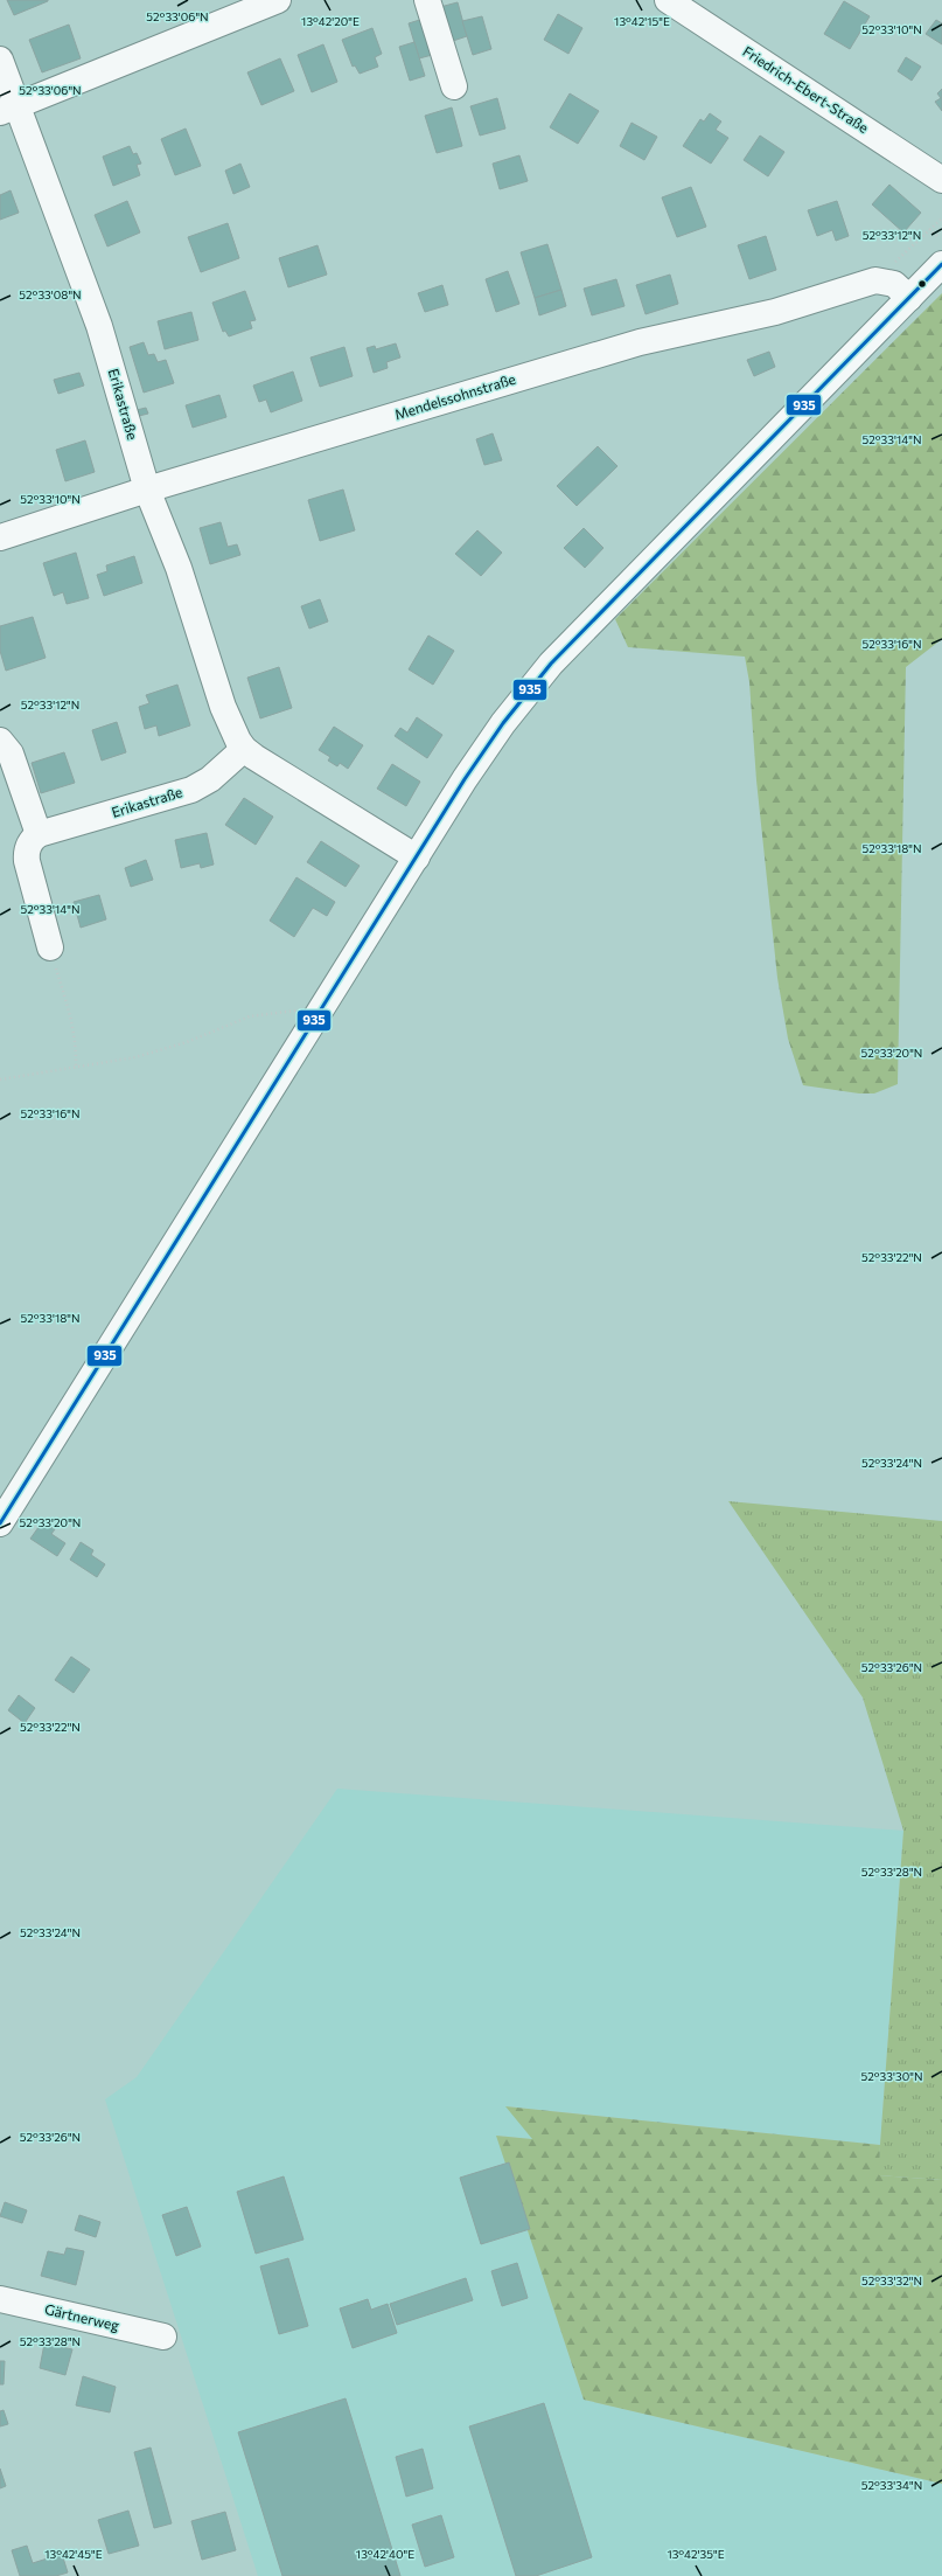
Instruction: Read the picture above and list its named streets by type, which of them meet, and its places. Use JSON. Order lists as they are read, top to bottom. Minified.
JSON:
{"streets":{"street":["Friedrich-Ebert-Straße","Mendelssohnstraße","Erikastraße","Gärtnerweg"]},"crossings":[["Mendelssohnstraße","Erikastraße"]],"lines":["transit line 935"],"coordinates":["52°33'06\"N","13°42'20\"E","13°42'15\"E","52°33'10\"N","52°33'12\"N","52°33'08\"N","52°33'14\"N","52°33'16\"N","52°33'18\"N","52°33'20\"N","52°33'22\"N","52°33'24\"N","52°33'26\"N","52°33'28\"N","52°33'30\"N","52°33'32\"N","52°33'34\"N","13°42'45\"E","13°42'40\"E","13°42'35\"E"]}
